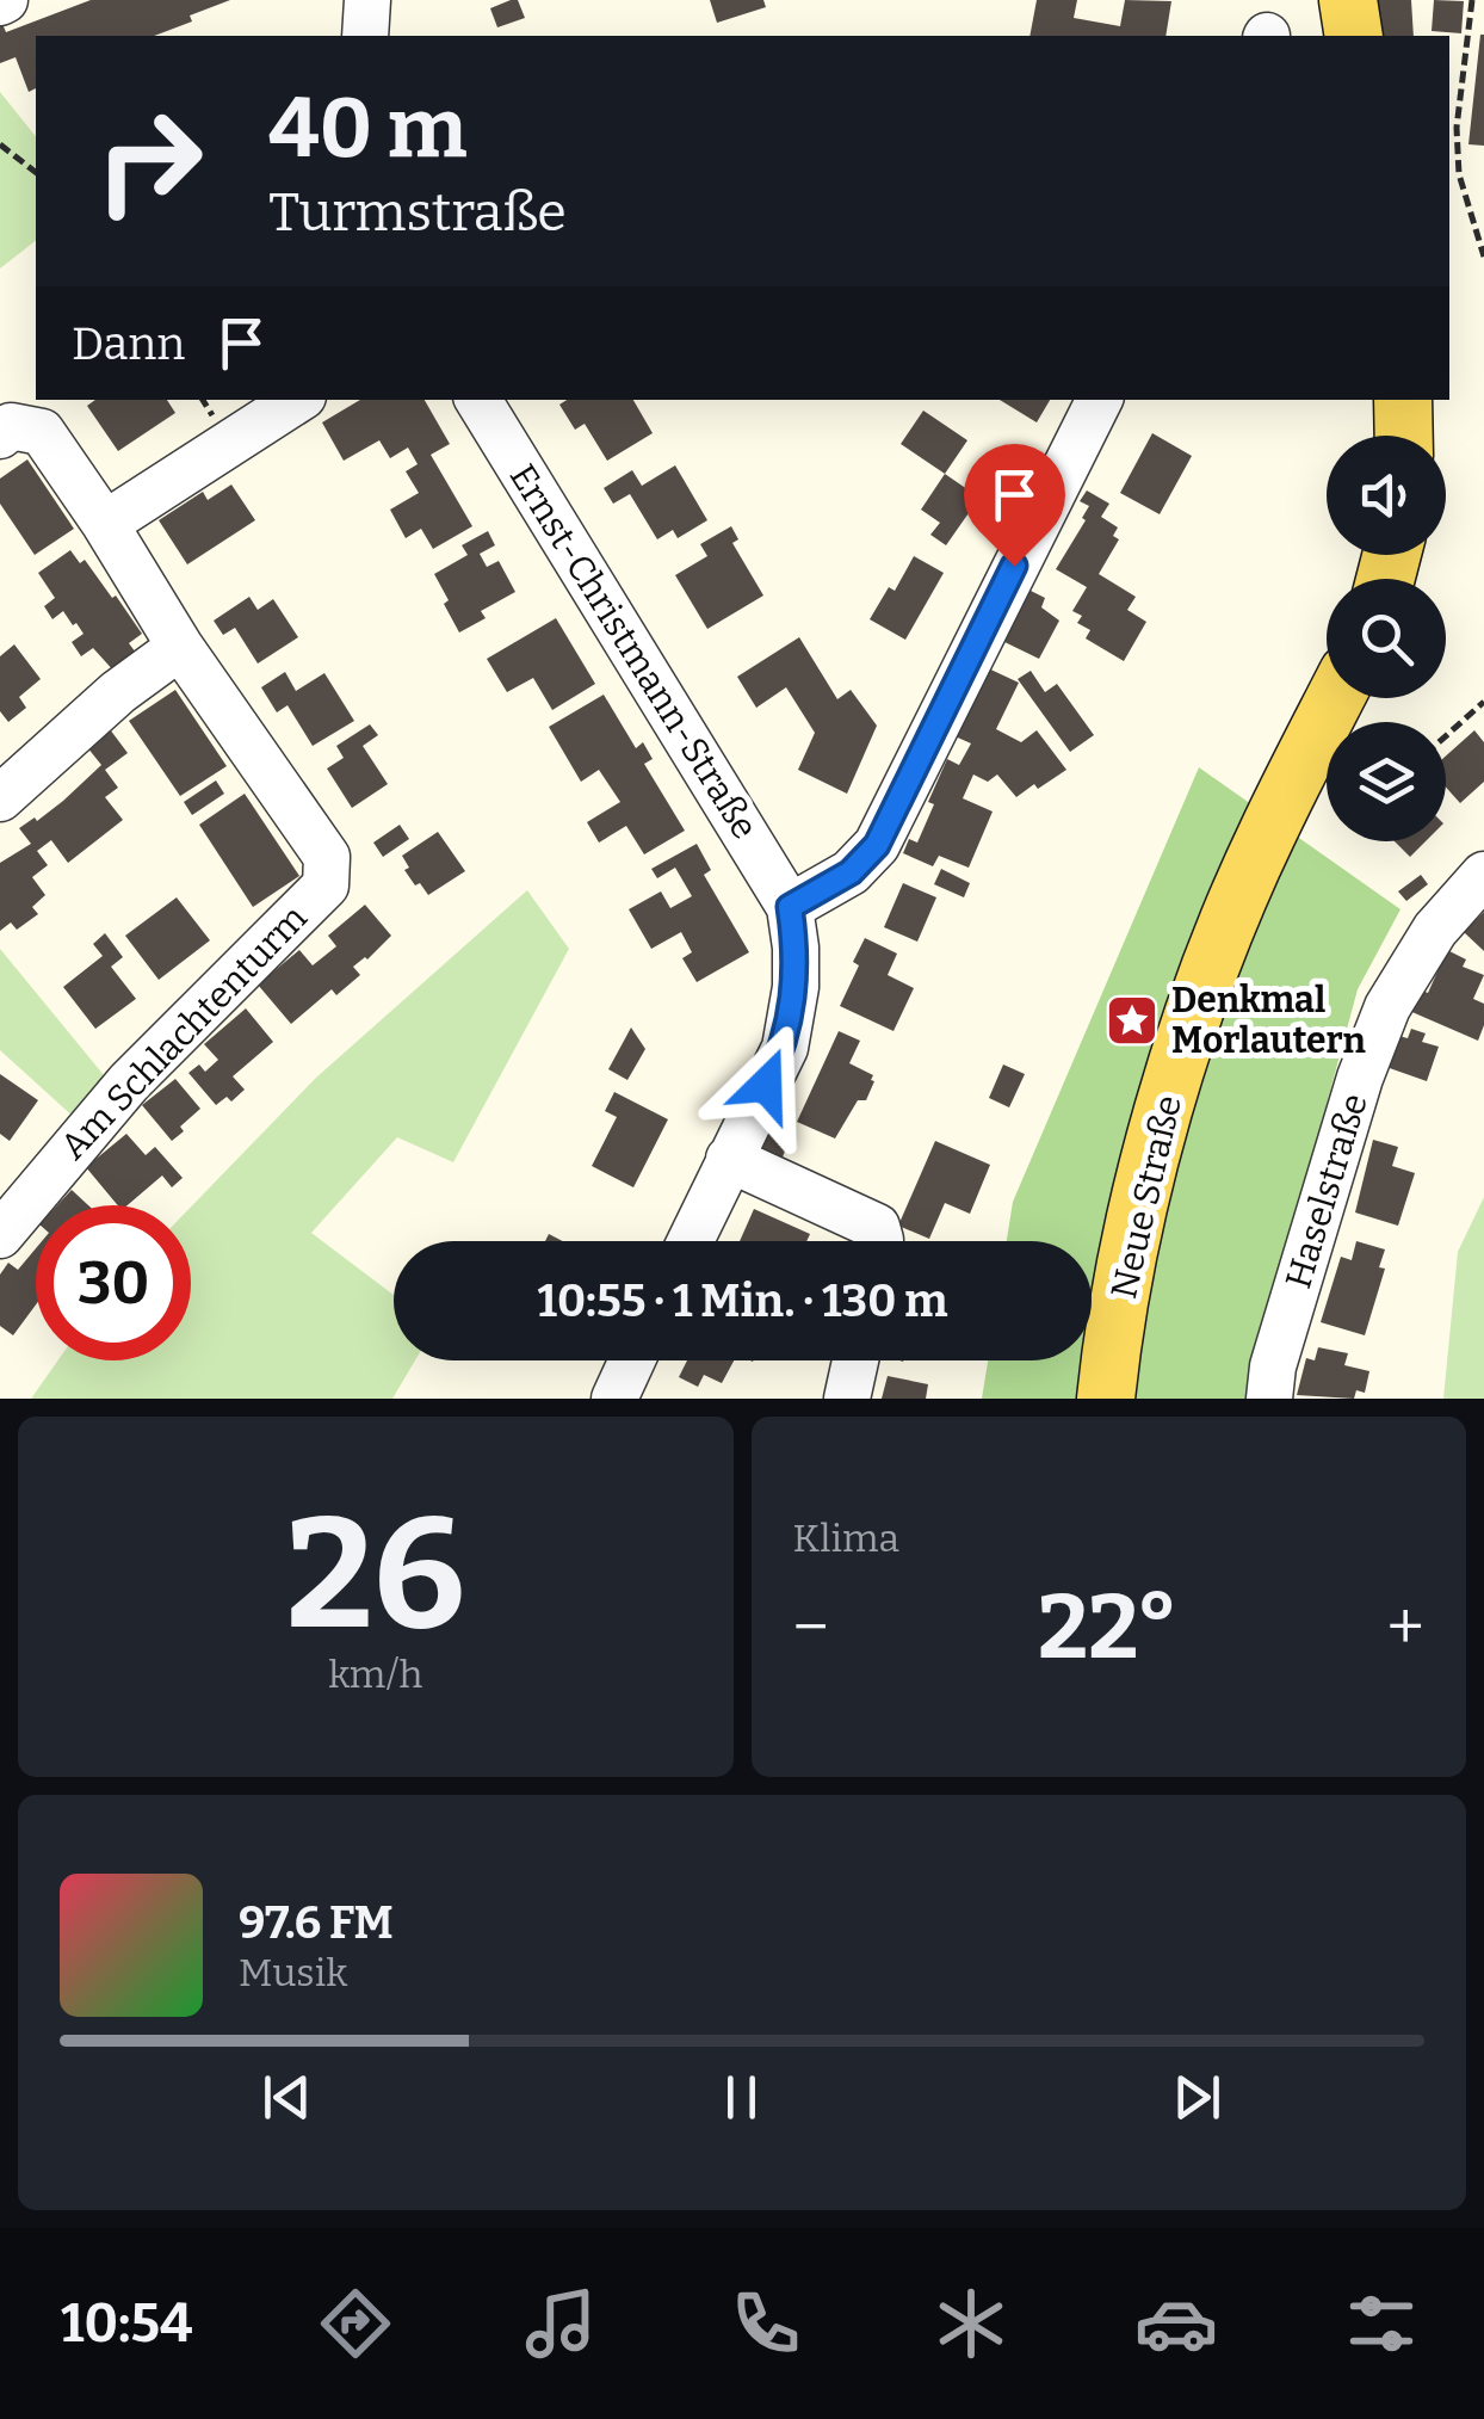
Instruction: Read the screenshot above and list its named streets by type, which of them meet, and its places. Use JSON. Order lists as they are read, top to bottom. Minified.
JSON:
{"streets":{"main road":["Neue Straße"],"street":["Ernst-Christmann-Straße","Am Schlachtenturm","Haselstraße"]},"places":{"place":["Denkmal Morlautern"]},"page":{"turn":["40 m","Turmstraße"],"then":"Dann","limit":"30","trip":"10:55 · 1 Min. · 130 m","tile":[["26","km/h"],"Klima"],"heat":["−","22°","+"],"song":["97.6 FM","Musik"],"tabs":"10:54"}}
